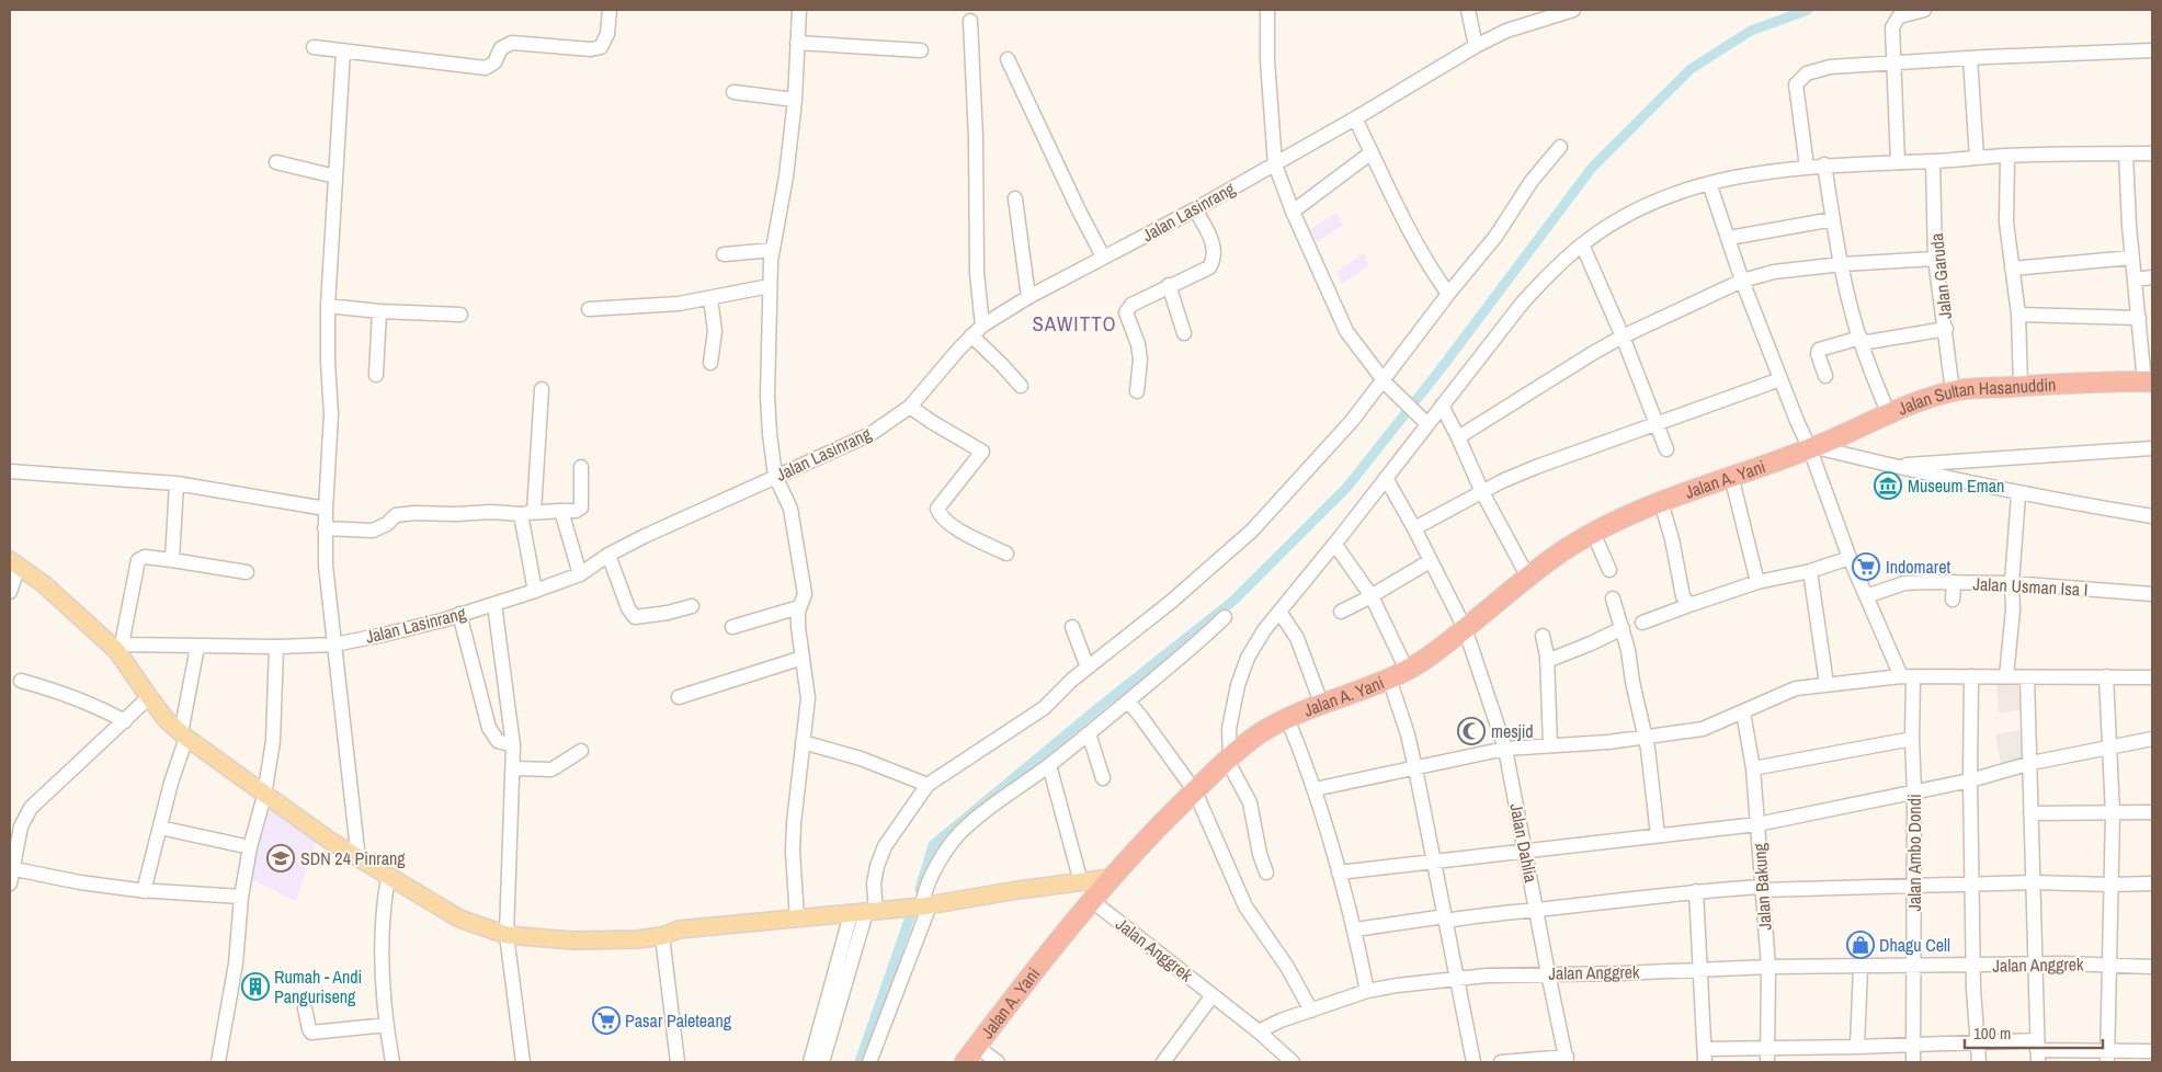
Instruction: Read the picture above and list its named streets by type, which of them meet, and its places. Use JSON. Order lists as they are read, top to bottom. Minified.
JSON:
{"streets":{"highway":["Jalan Sultan Hasanuddin","Jalan A. Yani"],"street":["Jalan Lasinrang","Jalan Garuda","Jalan Usman Isa I","Jalan Dahlia","Jalan Ambo Dondi","Jalan Bakung","Jalan Anggrek"]},"crossings":[["Jalan Garuda","Jalan Sultan Hasanuddin"],["Jalan Sultan Hasanuddin","Jalan A. Yani"],["Jalan A. Yani","Jalan Dahlia"],["Jalan A. Yani","Jalan Anggrek"],["Jalan Dahlia","Jalan Anggrek"],["Jalan Ambo Dondi","Jalan Anggrek"],["Jalan Bakung","Jalan Anggrek"]],"districts":["SAWITTO"],"places":{"museum":["Museum Eman"],"supermarket":["Indomaret","Pasar Paleteang"],"mosque":["mesjid"],"school or university":["SDN 24 Pinrang"],"shop":["Dhagu Cell"],"building":["Rumah - Andi Panguriseng"]},"scale_bar":"100 m"}
